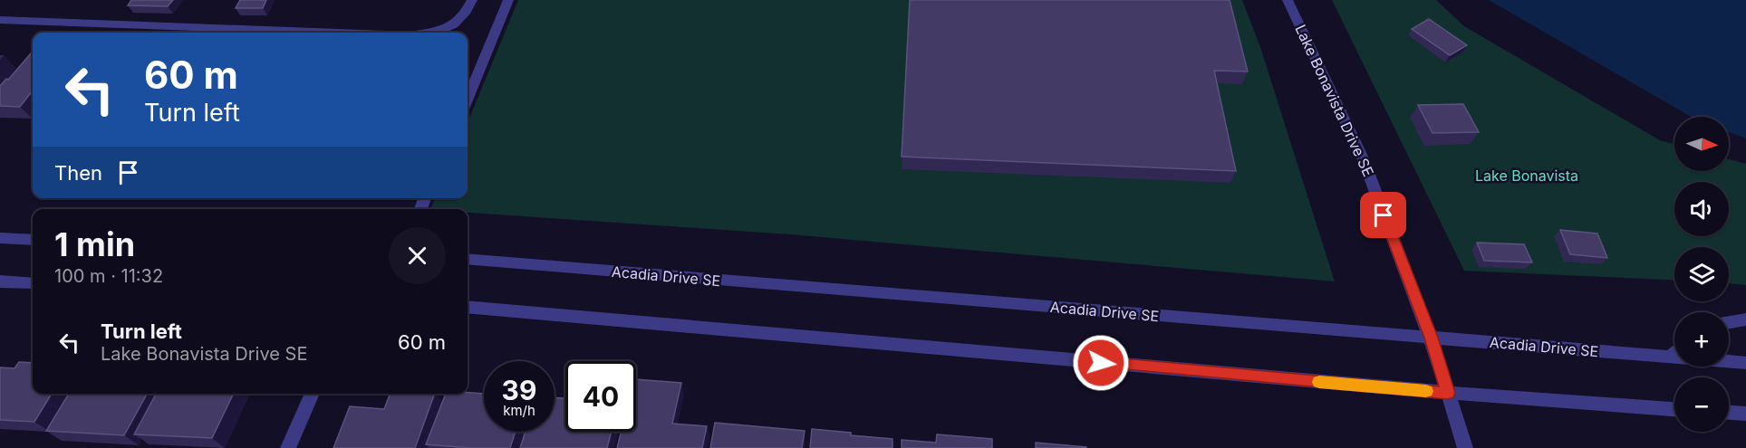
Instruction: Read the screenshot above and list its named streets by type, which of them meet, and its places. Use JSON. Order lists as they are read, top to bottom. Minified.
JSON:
{"streets":{"street":["Lake Bonavista Drive SE","Acadia Drive SE"]},"crossings":[["Lake Bonavista Drive SE","Acadia Drive SE"]],"parks":["Lake Bonavista"],"north":"right","page":{"turn":["60 m","Turn left"],"map_buttons":["+","−"],"then":"Then","heading":["1 min","100 m · 11:32"],"list":[{"name":"Turn left","note":"Lake Bonavista Drive SE","value":"60 m"}],"speed":"39 km/h","limit":"40"}}
